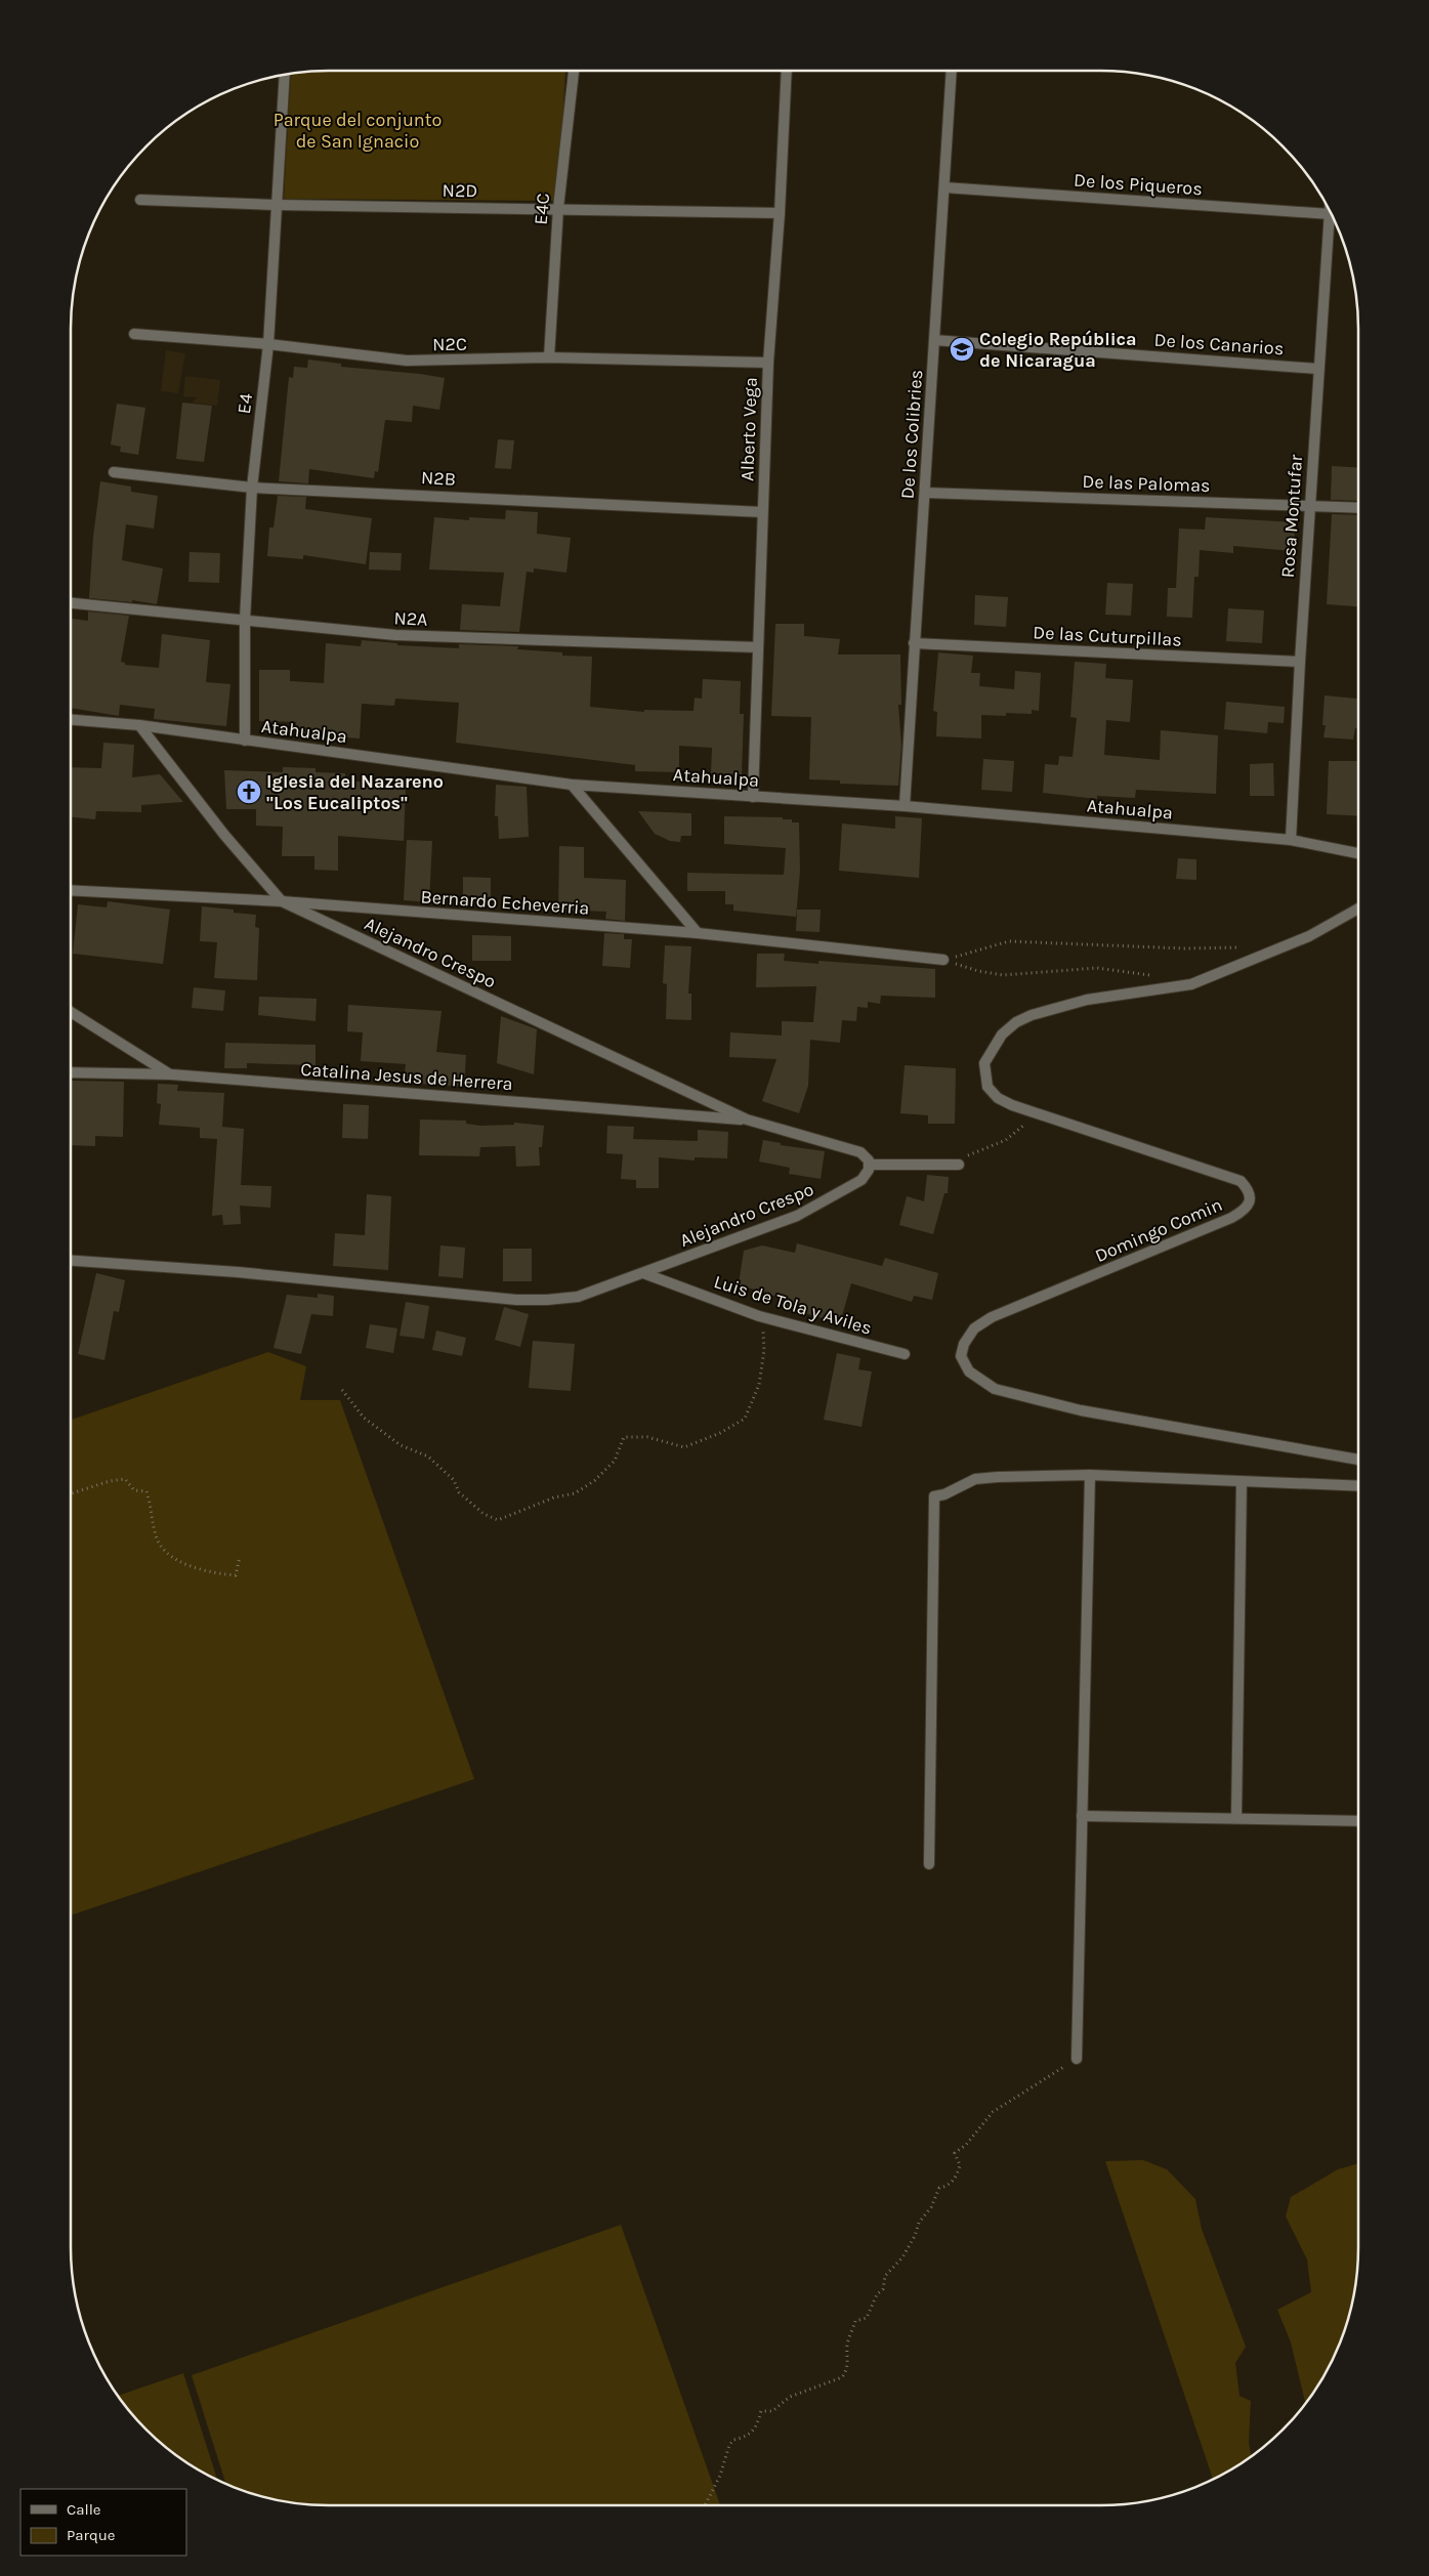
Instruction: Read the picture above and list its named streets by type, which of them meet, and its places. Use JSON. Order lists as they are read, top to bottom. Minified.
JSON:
{"streets":{"street":["De los Piqueros","N2D","E4C","N2C","De los Canarios","E4","Alberto Vega","De los Colibries","N2B","De las Palomas","Rosa Montufar","N2A","De las Cuturpillas","Atahualpa","Bernardo Echeverria","Alejandro Crespo","Catalina Jesus de Herrera","Domingo Comin","Luis de Tola y Aviles"]},"crossings":[["De los Piqueros","De los Colibries"],["De los Piqueros","Rosa Montufar"],["N2D","E4C"],["N2D","E4"],["N2D","Alberto Vega"],["E4C","N2C"],["N2C","E4"],["N2C","Alberto Vega"],["De los Canarios","De los Colibries"],["De los Canarios","Rosa Montufar"],["E4","N2B"],["E4","N2A"],["E4","Atahualpa"],["Alberto Vega","N2B"],["Alberto Vega","N2A"],["Alberto Vega","Atahualpa"],["De los Colibries","De las Palomas"],["De los Colibries","De las Cuturpillas"],["De los Colibries","Atahualpa"],["De las Palomas","Rosa Montufar"],["Rosa Montufar","De las Cuturpillas"],["Rosa Montufar","Atahualpa"],["Atahualpa","Alejandro Crespo"],["Bernardo Echeverria","Alejandro Crespo"],["Alejandro Crespo","Catalina Jesus de Herrera"],["Alejandro Crespo","Luis de Tola y Aviles"]],"parks":["Parque del conjunto de San Ignacio"],"places":{"school or university":["Colegio República de Nicaragua"],"church":["Iglesia del Nazareno \"Los Eucaliptos\""]},"legend":["Calle","Parque"]}
